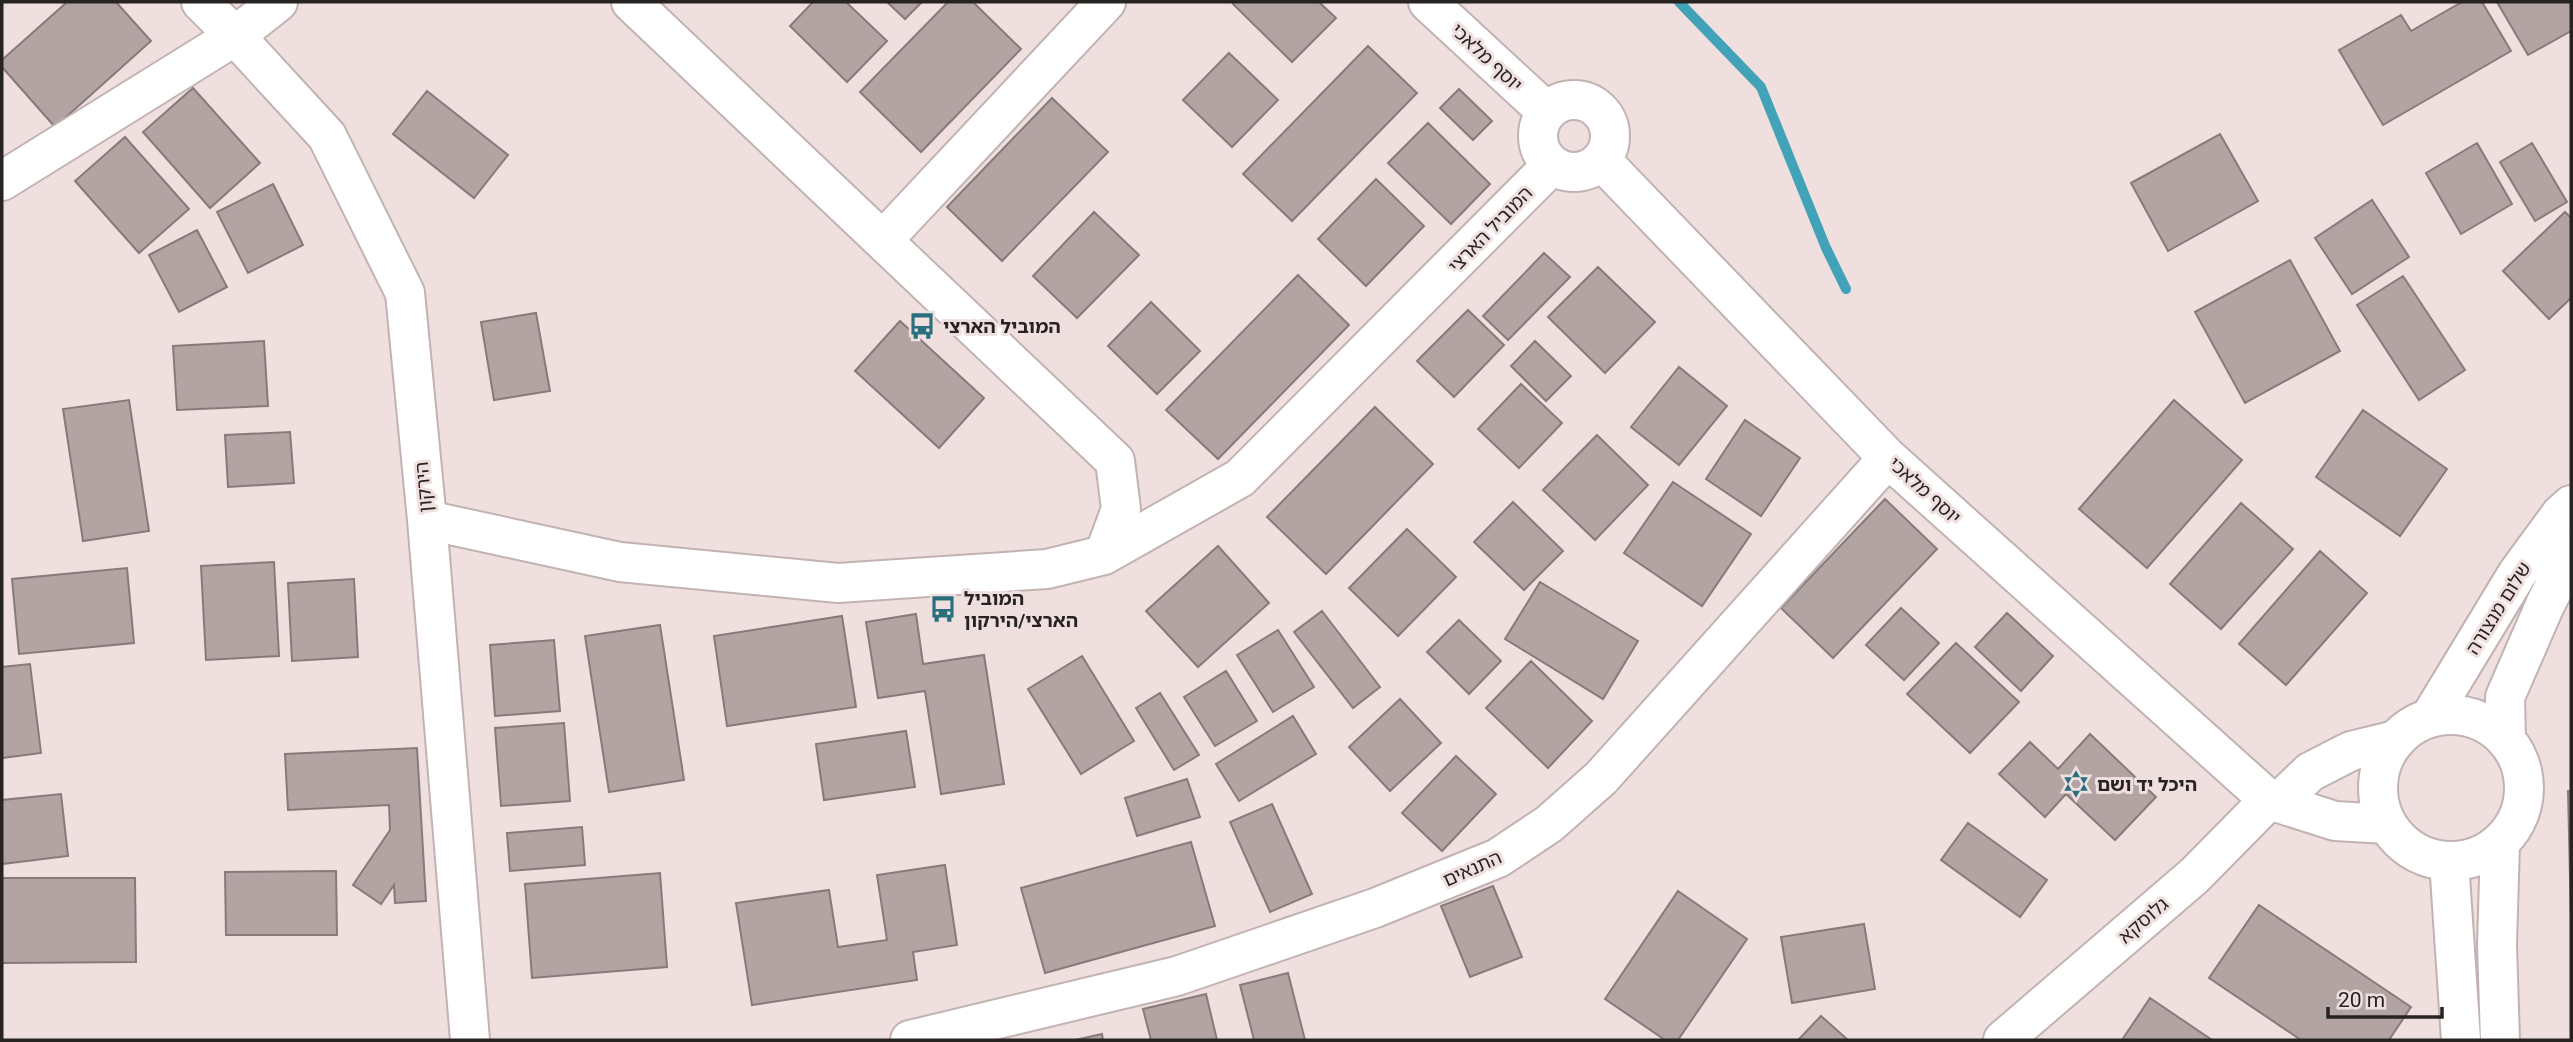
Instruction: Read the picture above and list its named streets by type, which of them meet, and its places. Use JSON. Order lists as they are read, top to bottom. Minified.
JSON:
{"streets":{"street":["יוסף מלאכי","המוביל הארצי","הירקון","שלום מנצורה","התנאים","גלוסקא"]},"crossings":[["יוסף מלאכי","המוביל הארצי"],["יוסף מלאכי","התנאים"],["יוסף מלאכי","גלוסקא"],["המוביל הארצי","הירקון"],["שלום מנצורה","גלוסקא"]],"places":{"bus stop":["המוביל הארצי","המוביל הארצי/הירקון"],"synagogue":["היכל יד ושם"]},"scale_bar":"20 m"}
